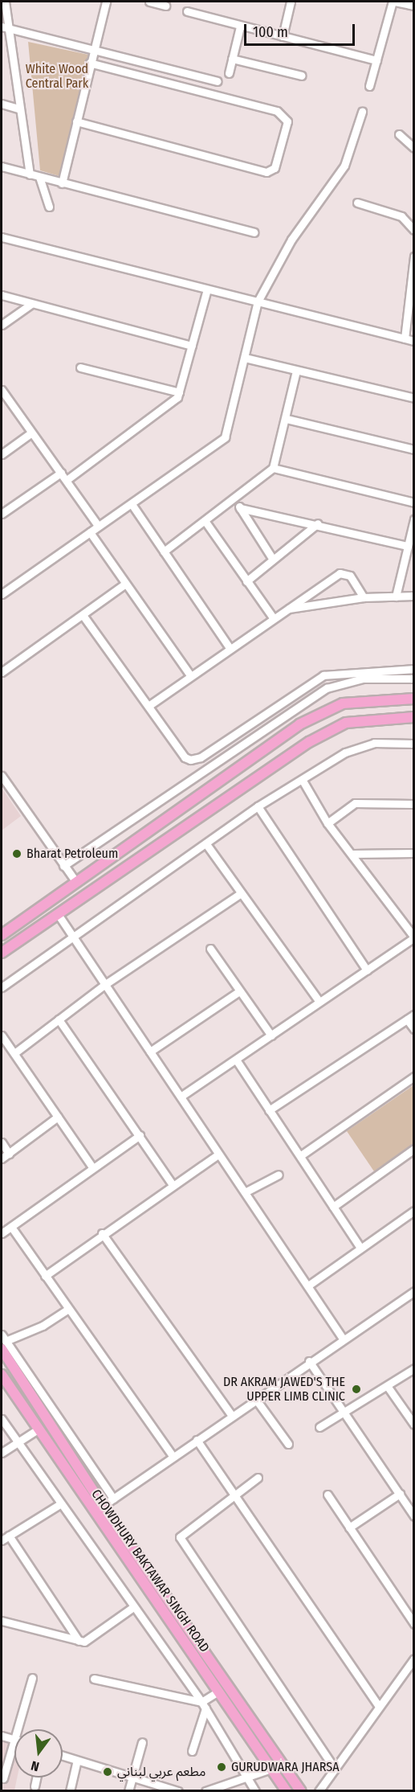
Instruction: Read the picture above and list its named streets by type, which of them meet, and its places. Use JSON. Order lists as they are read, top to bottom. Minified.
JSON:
{"streets":{"main road":["CHOWDHURY BAKTAWAR SINGH ROAD"]},"parks":["White Wood Central Park"],"places":["Bharat Petroleum","DR AKRAM JAWED'S THE UPPER LIMB CLINIC","GURUDWARA JHARSA","مطعم عربي لبناني"],"scale_bar":"100 m","north":"bottom"}
